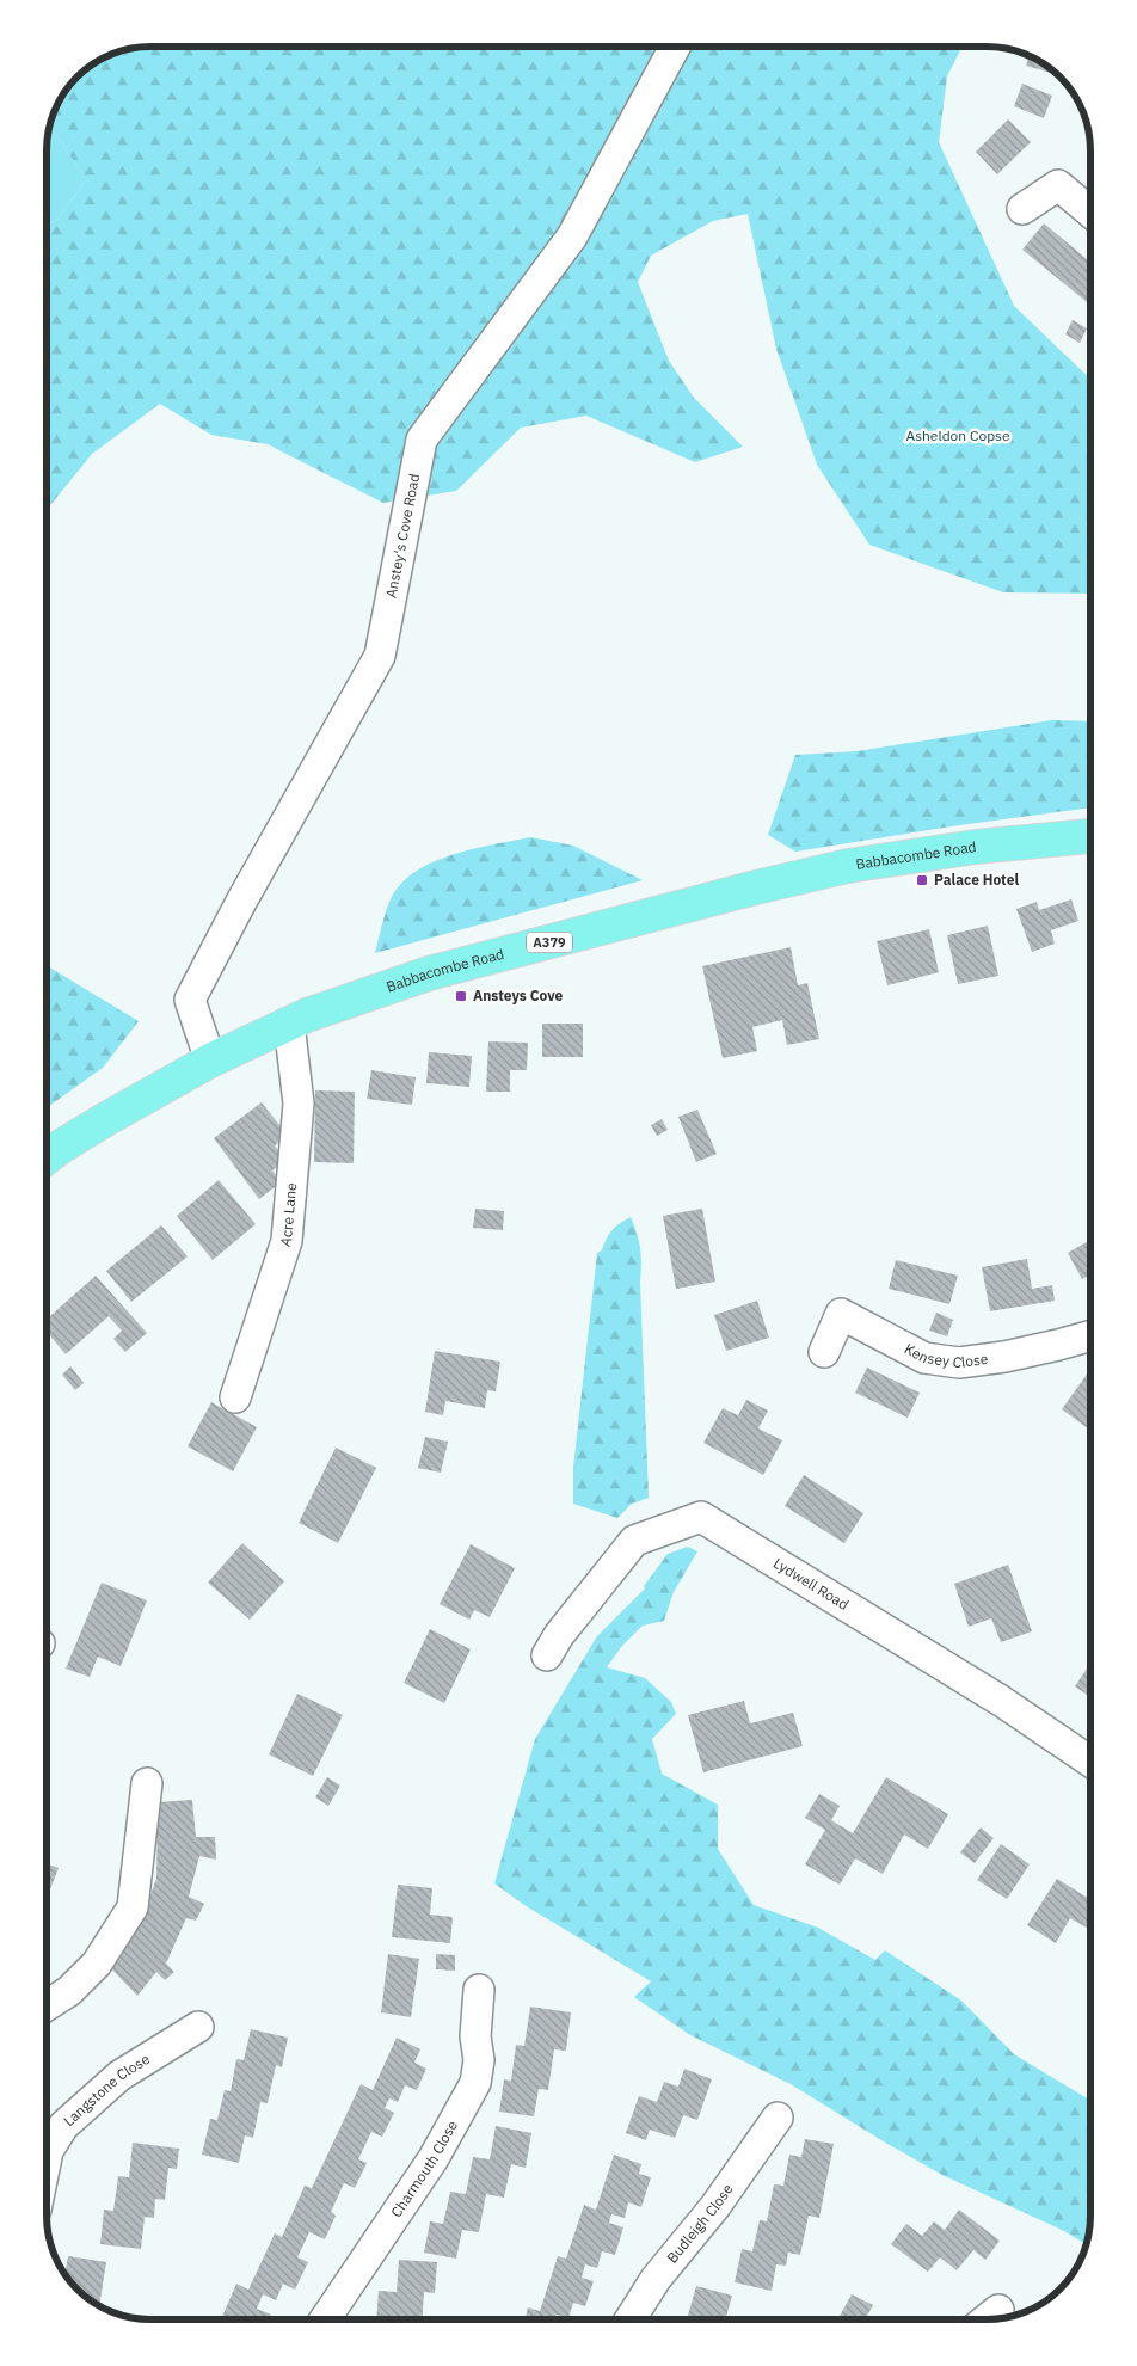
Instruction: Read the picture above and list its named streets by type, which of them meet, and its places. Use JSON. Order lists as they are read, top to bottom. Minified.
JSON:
{"streets":{"main road":["Babbacombe Road","A379"],"street":["Anstey's Cove Road","Acre Lane","Kensey Close","Lydwell Road","Langstone Close","Charmouth Close","Budleigh Close"]},"crossings":[["Anstey's Cove Road","Babbacombe Road"],["Babbacombe Road","Acre Lane"]],"parks":["Asheldon Copse"],"places":{"transit":["Palace Hotel","Ansteys Cove"]}}
